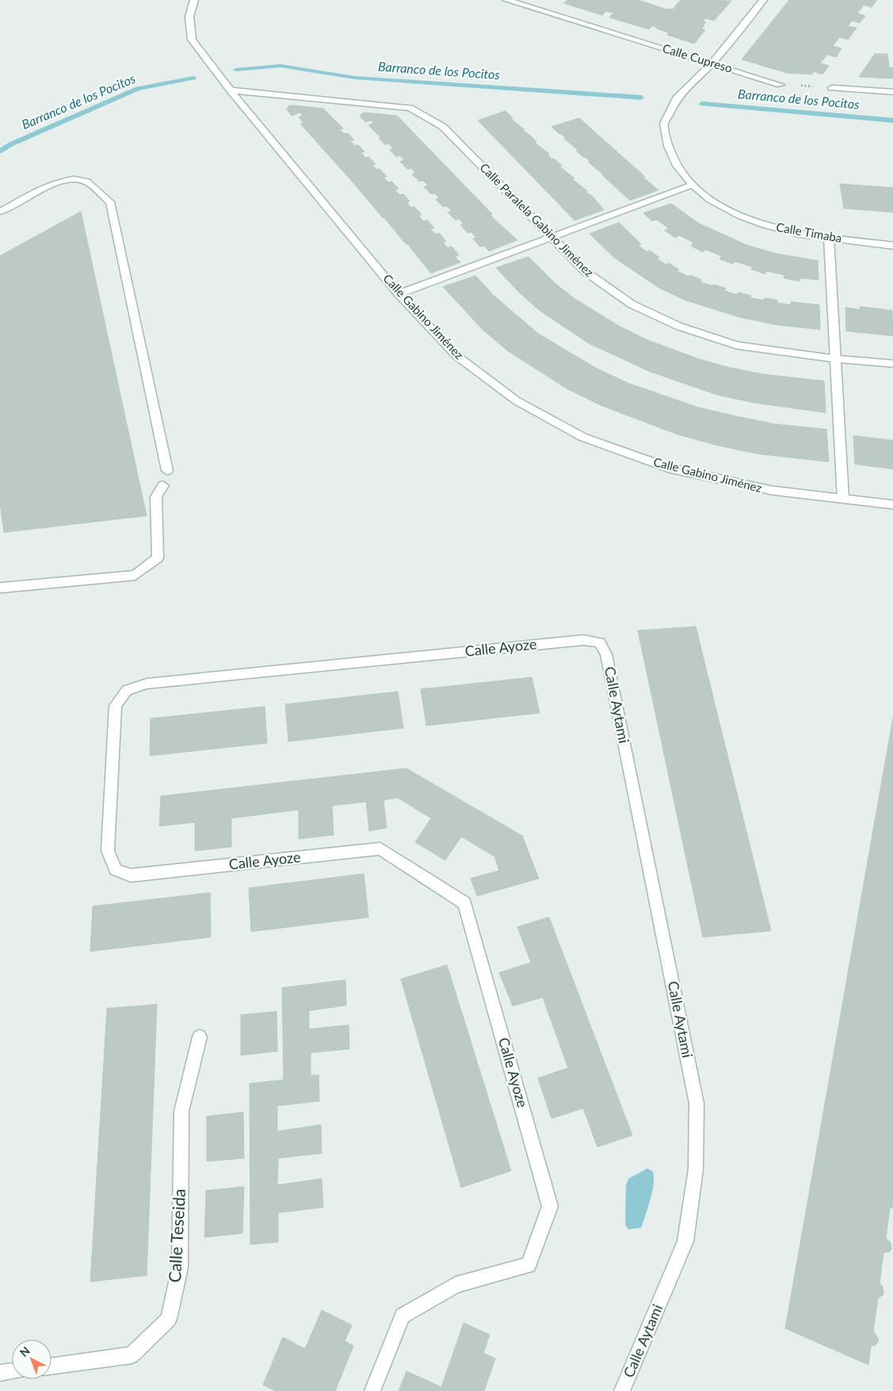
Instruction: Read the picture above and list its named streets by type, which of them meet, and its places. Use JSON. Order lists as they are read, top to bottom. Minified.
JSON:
{"streets":{"street":["Calle Cupreso","Calle Paralela Gabino Jiménez","Calle Timaba","Calle Gabino Jiménez","Calle Ayoze","Calle Aytami","Calle Teseida"]},"crossings":[["Calle Cupreso","Calle Timaba"],["Calle Paralela Gabino Jiménez","Calle Gabino Jiménez"],["Calle Ayoze","Calle Aytami"]],"water":["Barranco de los Pocitos"],"north":"top left"}
